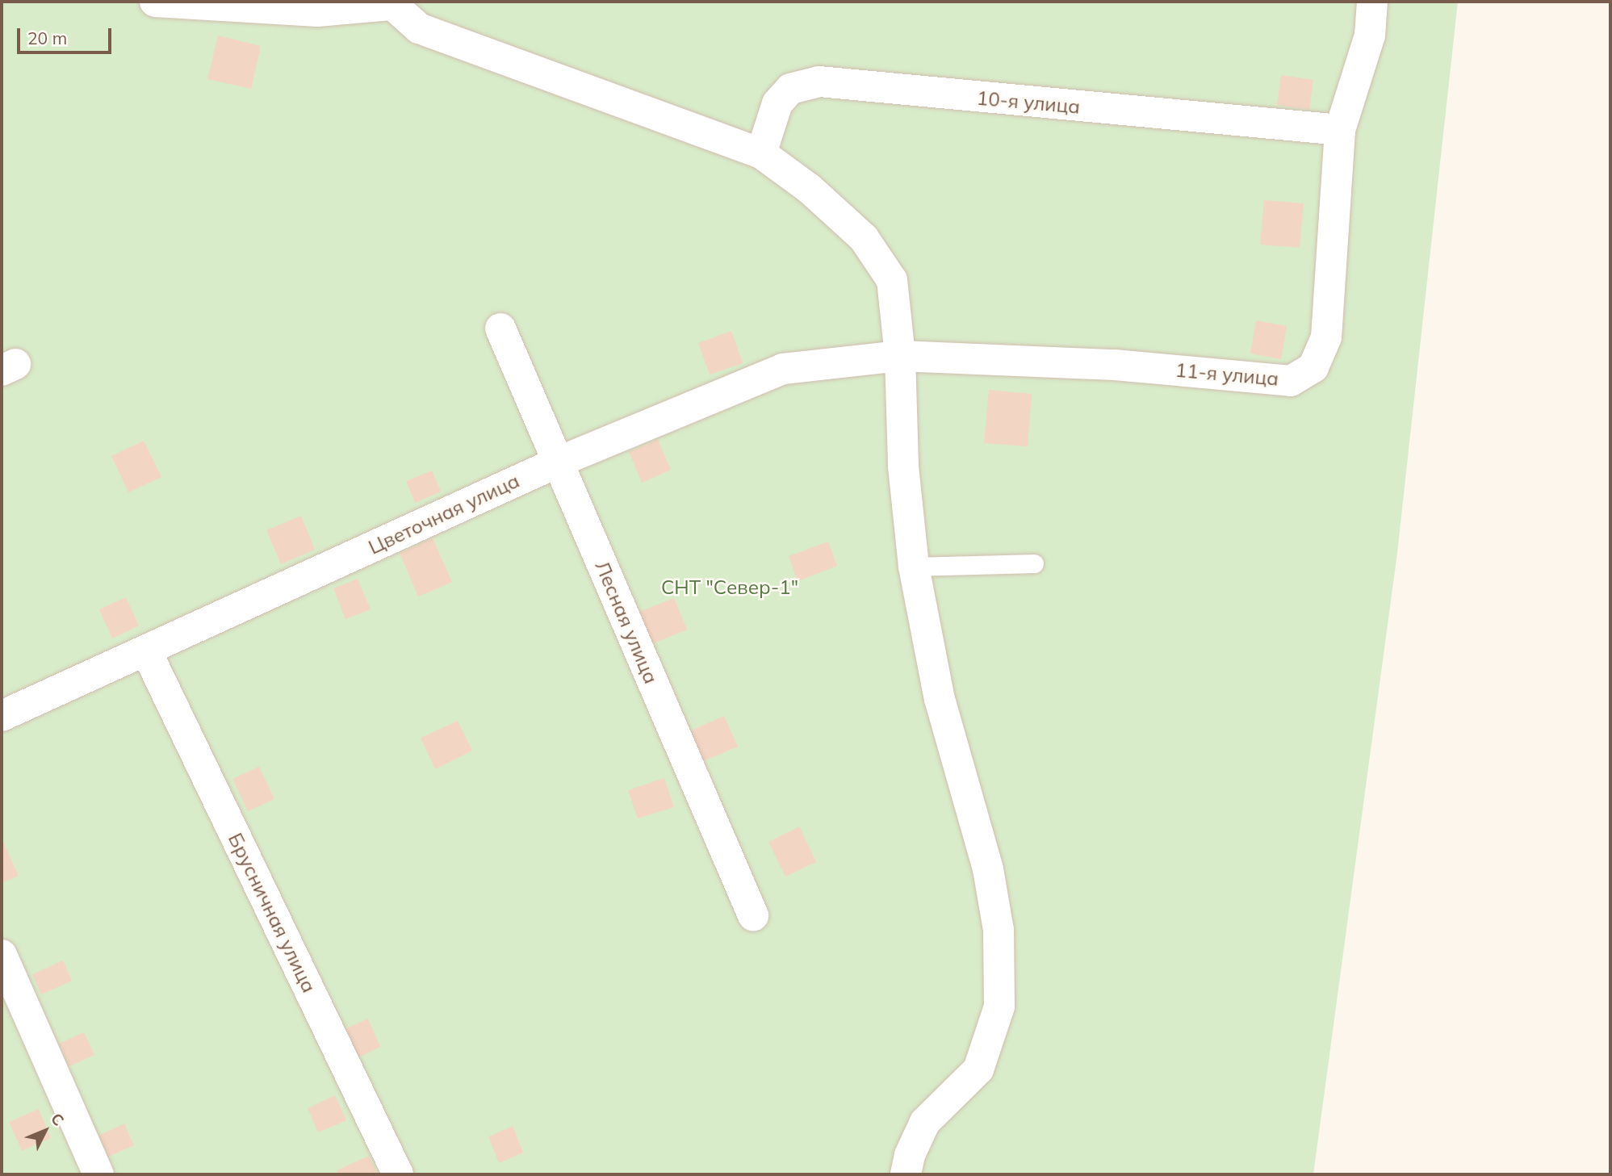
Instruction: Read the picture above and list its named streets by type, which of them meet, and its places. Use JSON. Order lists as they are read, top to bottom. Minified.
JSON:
{"streets":{"street":["10-я улица","11-я улица","Цветочная улица","Лесная улица","Брусничная улица"]},"crossings":[["10-я улица","11-я улица"],["11-я улица","Цветочная улица"],["Цветочная улица","Лесная улица"],["Цветочная улица","Брусничная улица"]],"parks":["СНТ \"Север-1\""],"scale_bar":"20 m","north":"top right"}
